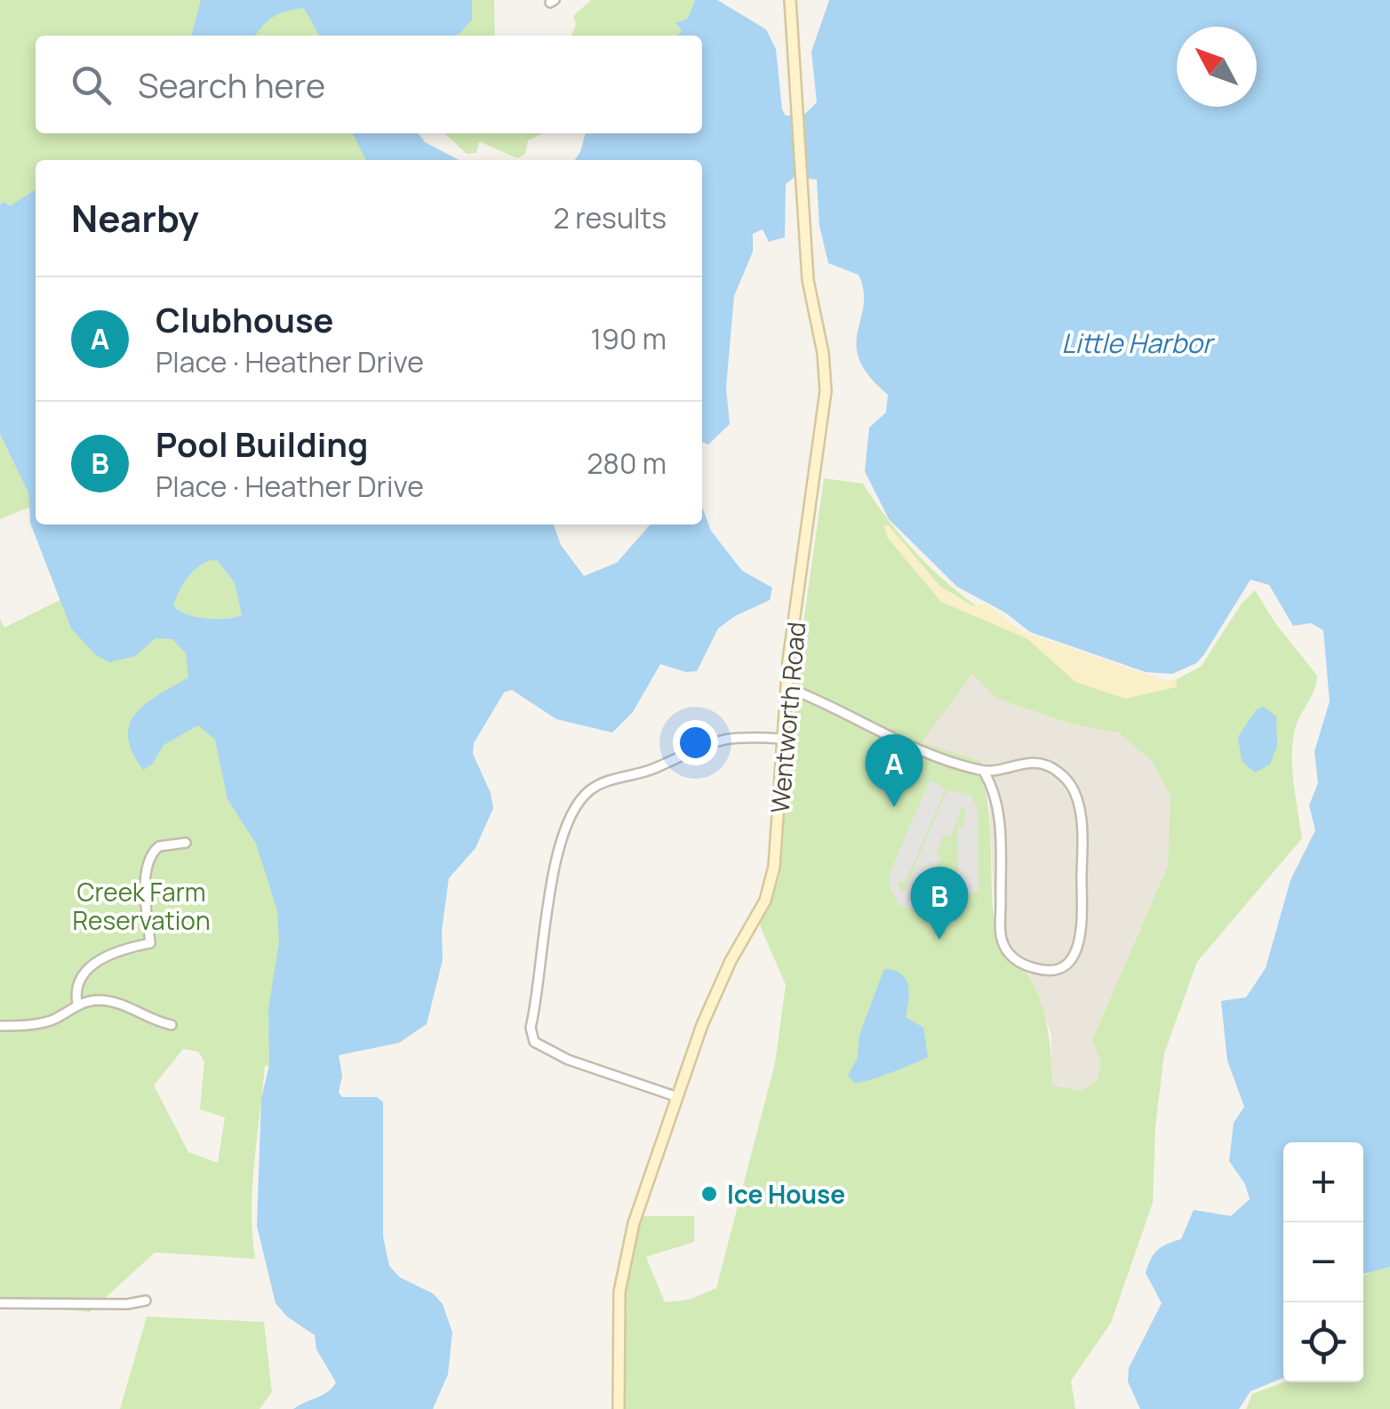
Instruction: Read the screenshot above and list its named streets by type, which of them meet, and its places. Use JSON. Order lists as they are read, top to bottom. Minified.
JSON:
{"streets":{"main road":["Wentworth Road"]},"water":["Little Harbor"],"parks":["Creek Farm Reservation"],"places":["Ice House"],"north":"top left","page":{"search":"Search here","heading":["Nearby","2 results"],"list":[{"mark":"A","name":"Clubhouse","note":"Place · Heather Drive","value":"190 m"},{"mark":"B","name":"Pool Building","note":"Place · Heather Drive","value":"280 m"}],"pins":["A","B"],"map_buttons":["+","−"]}}
